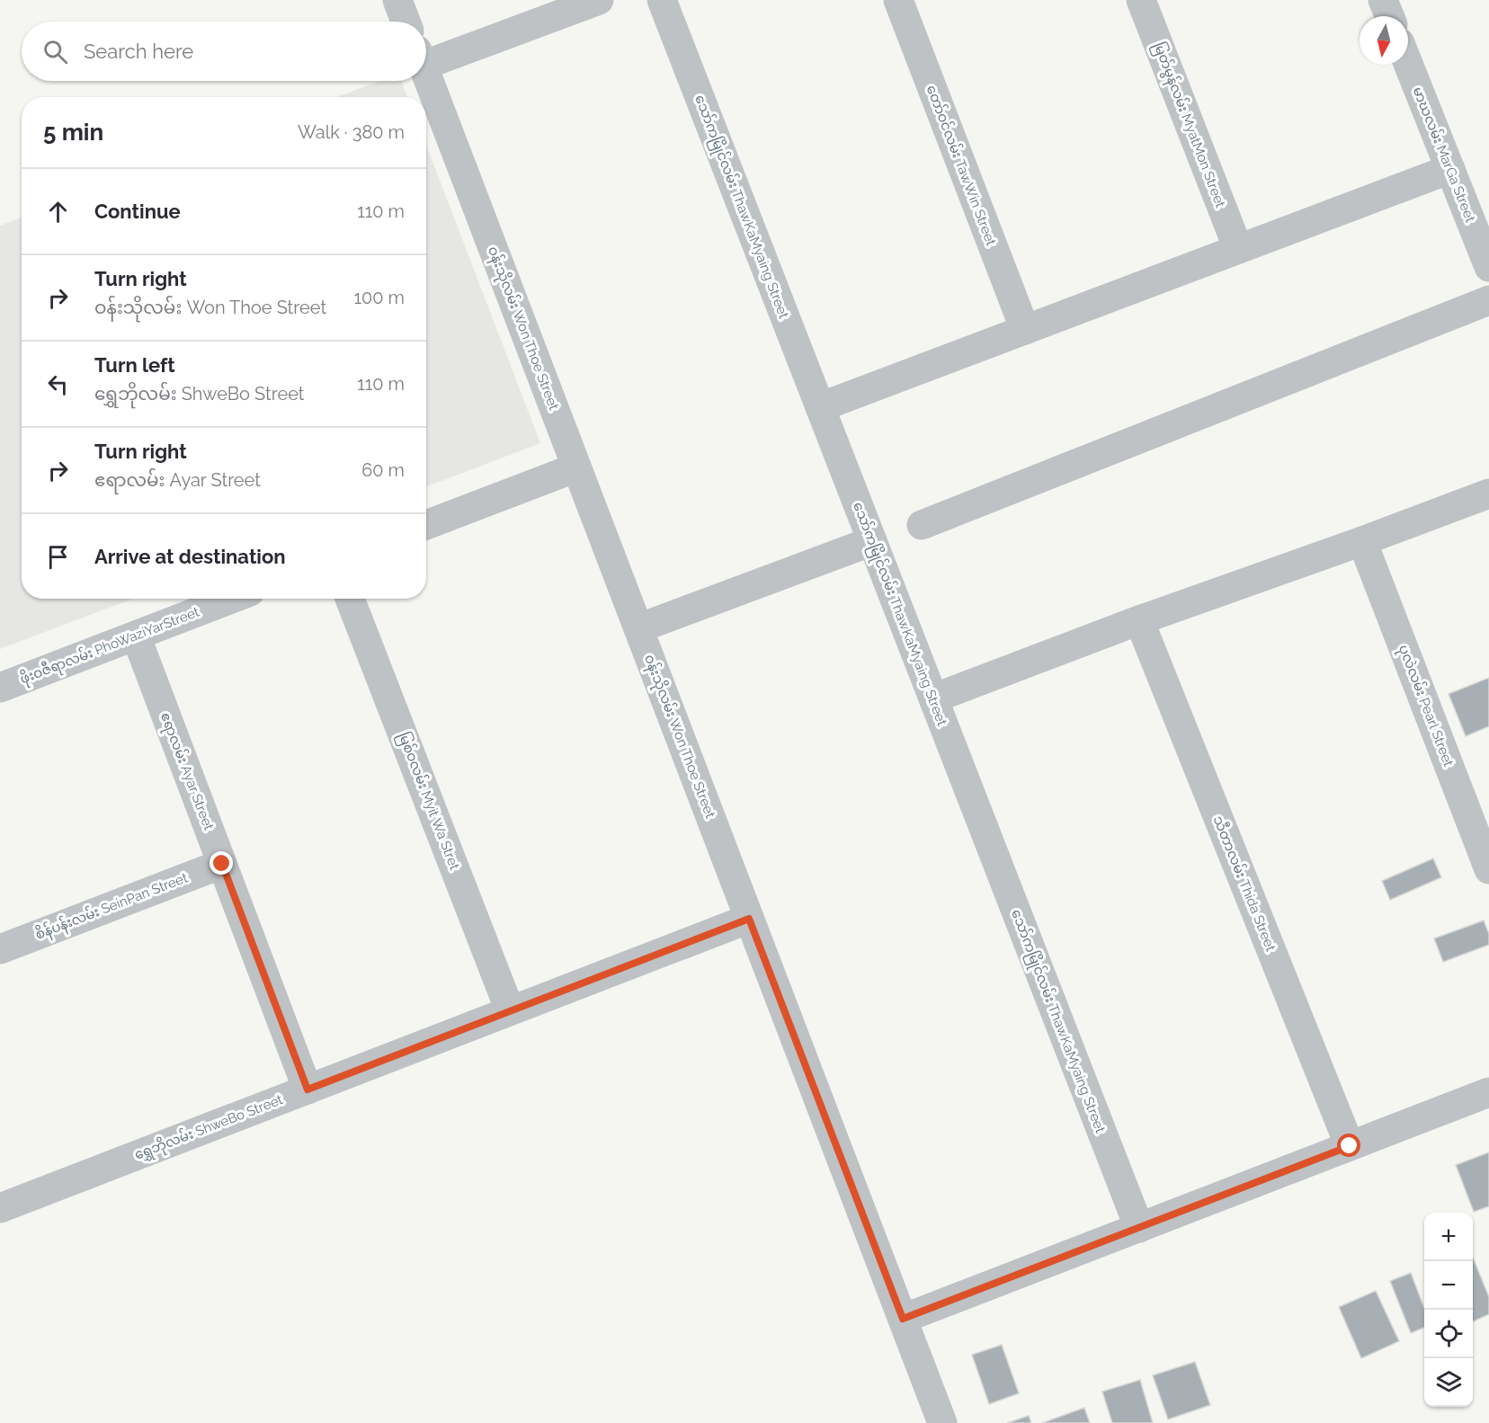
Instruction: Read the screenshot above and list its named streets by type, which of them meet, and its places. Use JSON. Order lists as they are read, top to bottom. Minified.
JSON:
{"streets":{"street":["မြတ်မွန်လမ်း MyatMon Street","မာဃလမ်း MarGa Street","တော်ဝင်လမ်း TawWin Street","သော်ကမြိုင်လမ်း ThawKaMyaing Street","ဝန်းသိုလမ်း Won Thoe Street","ဖိုးဝဇီရာလမ်း PhoWaziYarStreet","ပုလဲလမ်း Pearl Street","ဧရာလမ်း Ayar Street","မြစ်ဝလမ်း Myit Wa Stret","သီတာလမ်း Thida Street","စိန်ပန်းလမ်း SeinPan Street","ရွှေဘိုလမ်း ShweBo Street"]},"crossings":[["ဝန်းသိုလမ်း Won Thoe Street","ရွှေဘိုလမ်း ShweBo Street"],["ဖိုးဝဇီရာလမ်း PhoWaziYarStreet","ဧရာလမ်း Ayar Street"],["ဧရာလမ်း Ayar Street","စိန်ပန်းလမ်း SeinPan Street"],["ဧရာလမ်း Ayar Street","ရွှေဘိုလမ်း ShweBo Street"],["မြစ်ဝလမ်း Myit Wa Stret","ရွှေဘိုလမ်း ShweBo Street"]],"north":"bottom","page":{"search":"Search here","heading":["5 min","Walk · 380 m"],"list":[["Continue","110 m"],["Turn right","ဝန်းသိုလမ်း Won Thoe Street","100 m"],["Turn left","ရွှေဘိုလမ်း ShweBo Street","110 m"],["Turn right","ဧရာလမ်း Ayar Street","60 m"],"Arrive at destination"],"map_buttons":["+","−"]}}
